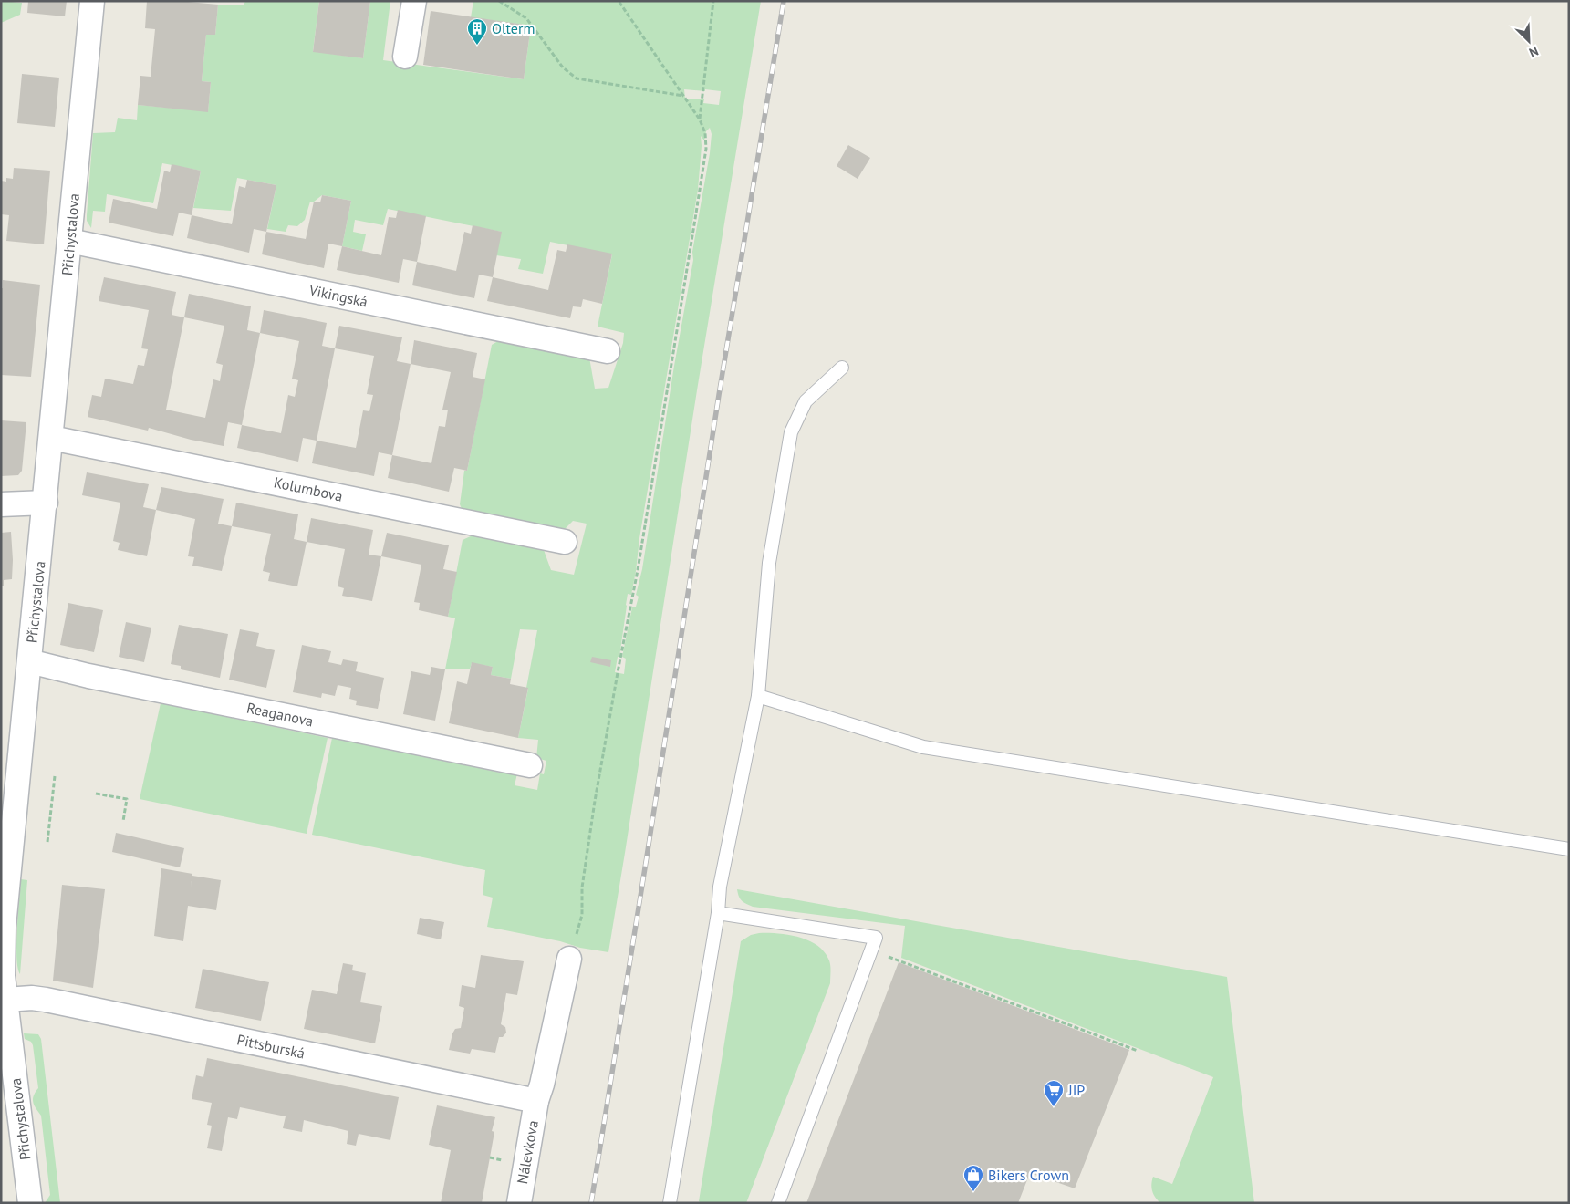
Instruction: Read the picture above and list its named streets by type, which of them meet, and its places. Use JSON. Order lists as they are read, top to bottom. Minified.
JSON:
{"streets":{"street":["Přichystalova","Vikingská","Kolumbova","Reaganova","Pittsburská","Nálevkova"]},"crossings":[["Přichystalova","Vikingská"],["Přichystalova","Kolumbova"],["Přichystalova","Reaganova"],["Přichystalova","Pittsburská"],["Pittsburská","Nálevkova"]],"places":{"building":["Olterm"],"supermarket":["JIP"],"shop":["Bikers Crown"]},"north":"bottom right"}
